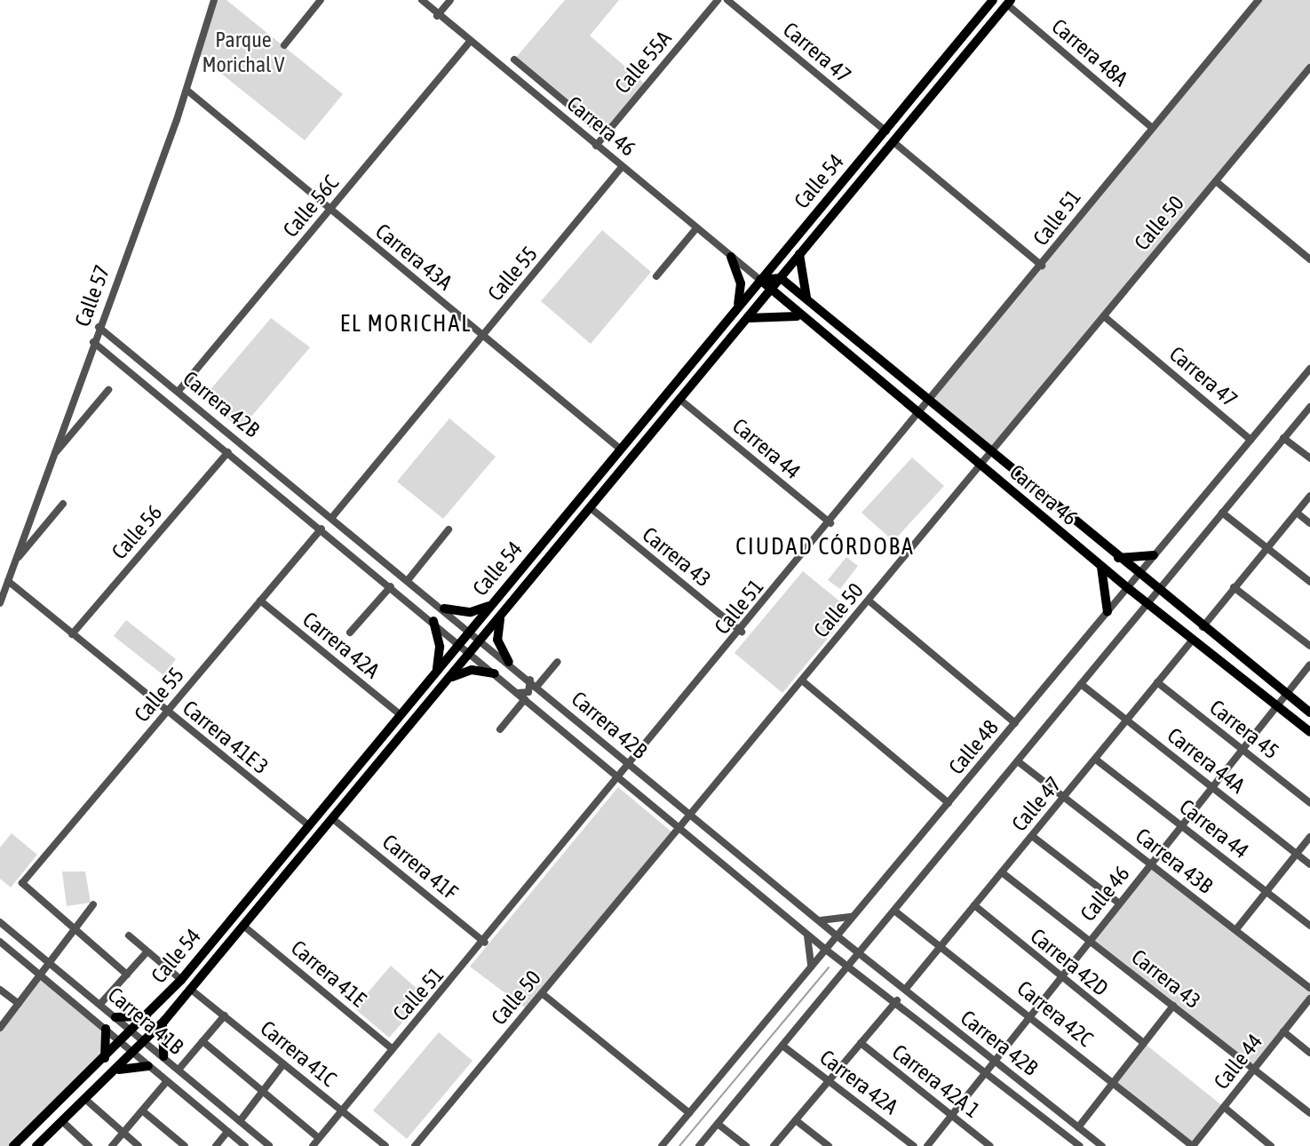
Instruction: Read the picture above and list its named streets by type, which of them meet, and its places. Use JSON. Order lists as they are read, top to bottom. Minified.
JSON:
{"streets":{"main road":["Carrera 46","Calle 54"],"street":["Carrera 47","Carrera 48A","Calle 55A","Calle 56C","Calle 51","Calle 50","Carrera 43A","Calle 55","Calle 57","Carrera 42B","Carrera 44","Calle 56","Carrera 43","Carrera 42A","Carrera 45","Carrera 41E 3","Calle 48","Carrera 44A","Calle 47","Carrera 43B","Carrera 41F","Calle 46","Carrera 42D","Carrera 41E","Carrera 42C","Carrera 41B","Carrera 41C","Calle 44","Carrera 42A 1"]},"crossings":[["Carrera 47","Calle 54"],["Carrera 47","Calle 50"],["Carrera 47","Calle 48"],["Carrera 48A","Calle 54"],["Carrera 48A","Calle 51"],["Calle 55A","Carrera 46"],["Carrera 46","Calle 54"],["Carrera 46","Calle 56C"],["Carrera 46","Calle 51"],["Carrera 46","Calle 50"],["Carrera 46","Calle 55"],["Carrera 46","Calle 48"],["Carrera 46","Calle 47"],["Carrera 46","Calle 46"],["Calle 54","Carrera 43A"],["Calle 54","Carrera 42B"],["Calle 54","Carrera 44"],["Calle 54","Carrera 43"],["Calle 54","Carrera 42A"],["Calle 54","Carrera 41E 3"],["Calle 54","Carrera 41F"],["Calle 54","Carrera 41E"],["Calle 54","Carrera 41B"],["Calle 54","Carrera 41C"],["Calle 56C","Carrera 43A"],["Calle 56C","Carrera 42B"],["Calle 51","Carrera 42B"],["Calle 51","Carrera 44"],["Calle 51","Carrera 43"],["Calle 51","Carrera 41F"],["Calle 51","Carrera 41E"],["Calle 51","Carrera 41C"],["Calle 50","Carrera 42B"],["Carrera 43A","Calle 55"],["Carrera 43A","Calle 57"],["Calle 55","Carrera 42B"],["Calle 55","Carrera 42A"],["Calle 55","Carrera 41E 3"],["Calle 57","Carrera 42B"],["Calle 57","Carrera 41E 3"],["Carrera 42B","Calle 56"],["Carrera 42B","Calle 48"],["Carrera 42B","Calle 47"],["Carrera 42B","Calle 46"],["Carrera 44","Calle 47"],["Carrera 44","Calle 46"],["Calle 56","Carrera 41E 3"],["Carrera 43","Calle 47"],["Carrera 43","Calle 46"],["Carrera 43","Calle 44"],["Carrera 42A","Calle 48"],["Carrera 45","Calle 47"],["Carrera 45","Calle 46"],["Calle 48","Carrera 44A"],["Calle 48","Carrera 43B"],["Calle 48","Carrera 42C"],["Carrera 44A","Calle 47"],["Carrera 44A","Calle 46"],["Calle 47","Carrera 43B"],["Calle 47","Carrera 42D"],["Calle 47","Carrera 42C"],["Carrera 43B","Calle 46"],["Calle 46","Carrera 42D"],["Calle 46","Carrera 42C"],["Calle 46","Carrera 42A 1"],["Carrera 42C","Calle 44"]],"districts":["EL MORICHAL","CIUDAD CÓRDOBA"],"parks":["Parque Morichal V"]}
